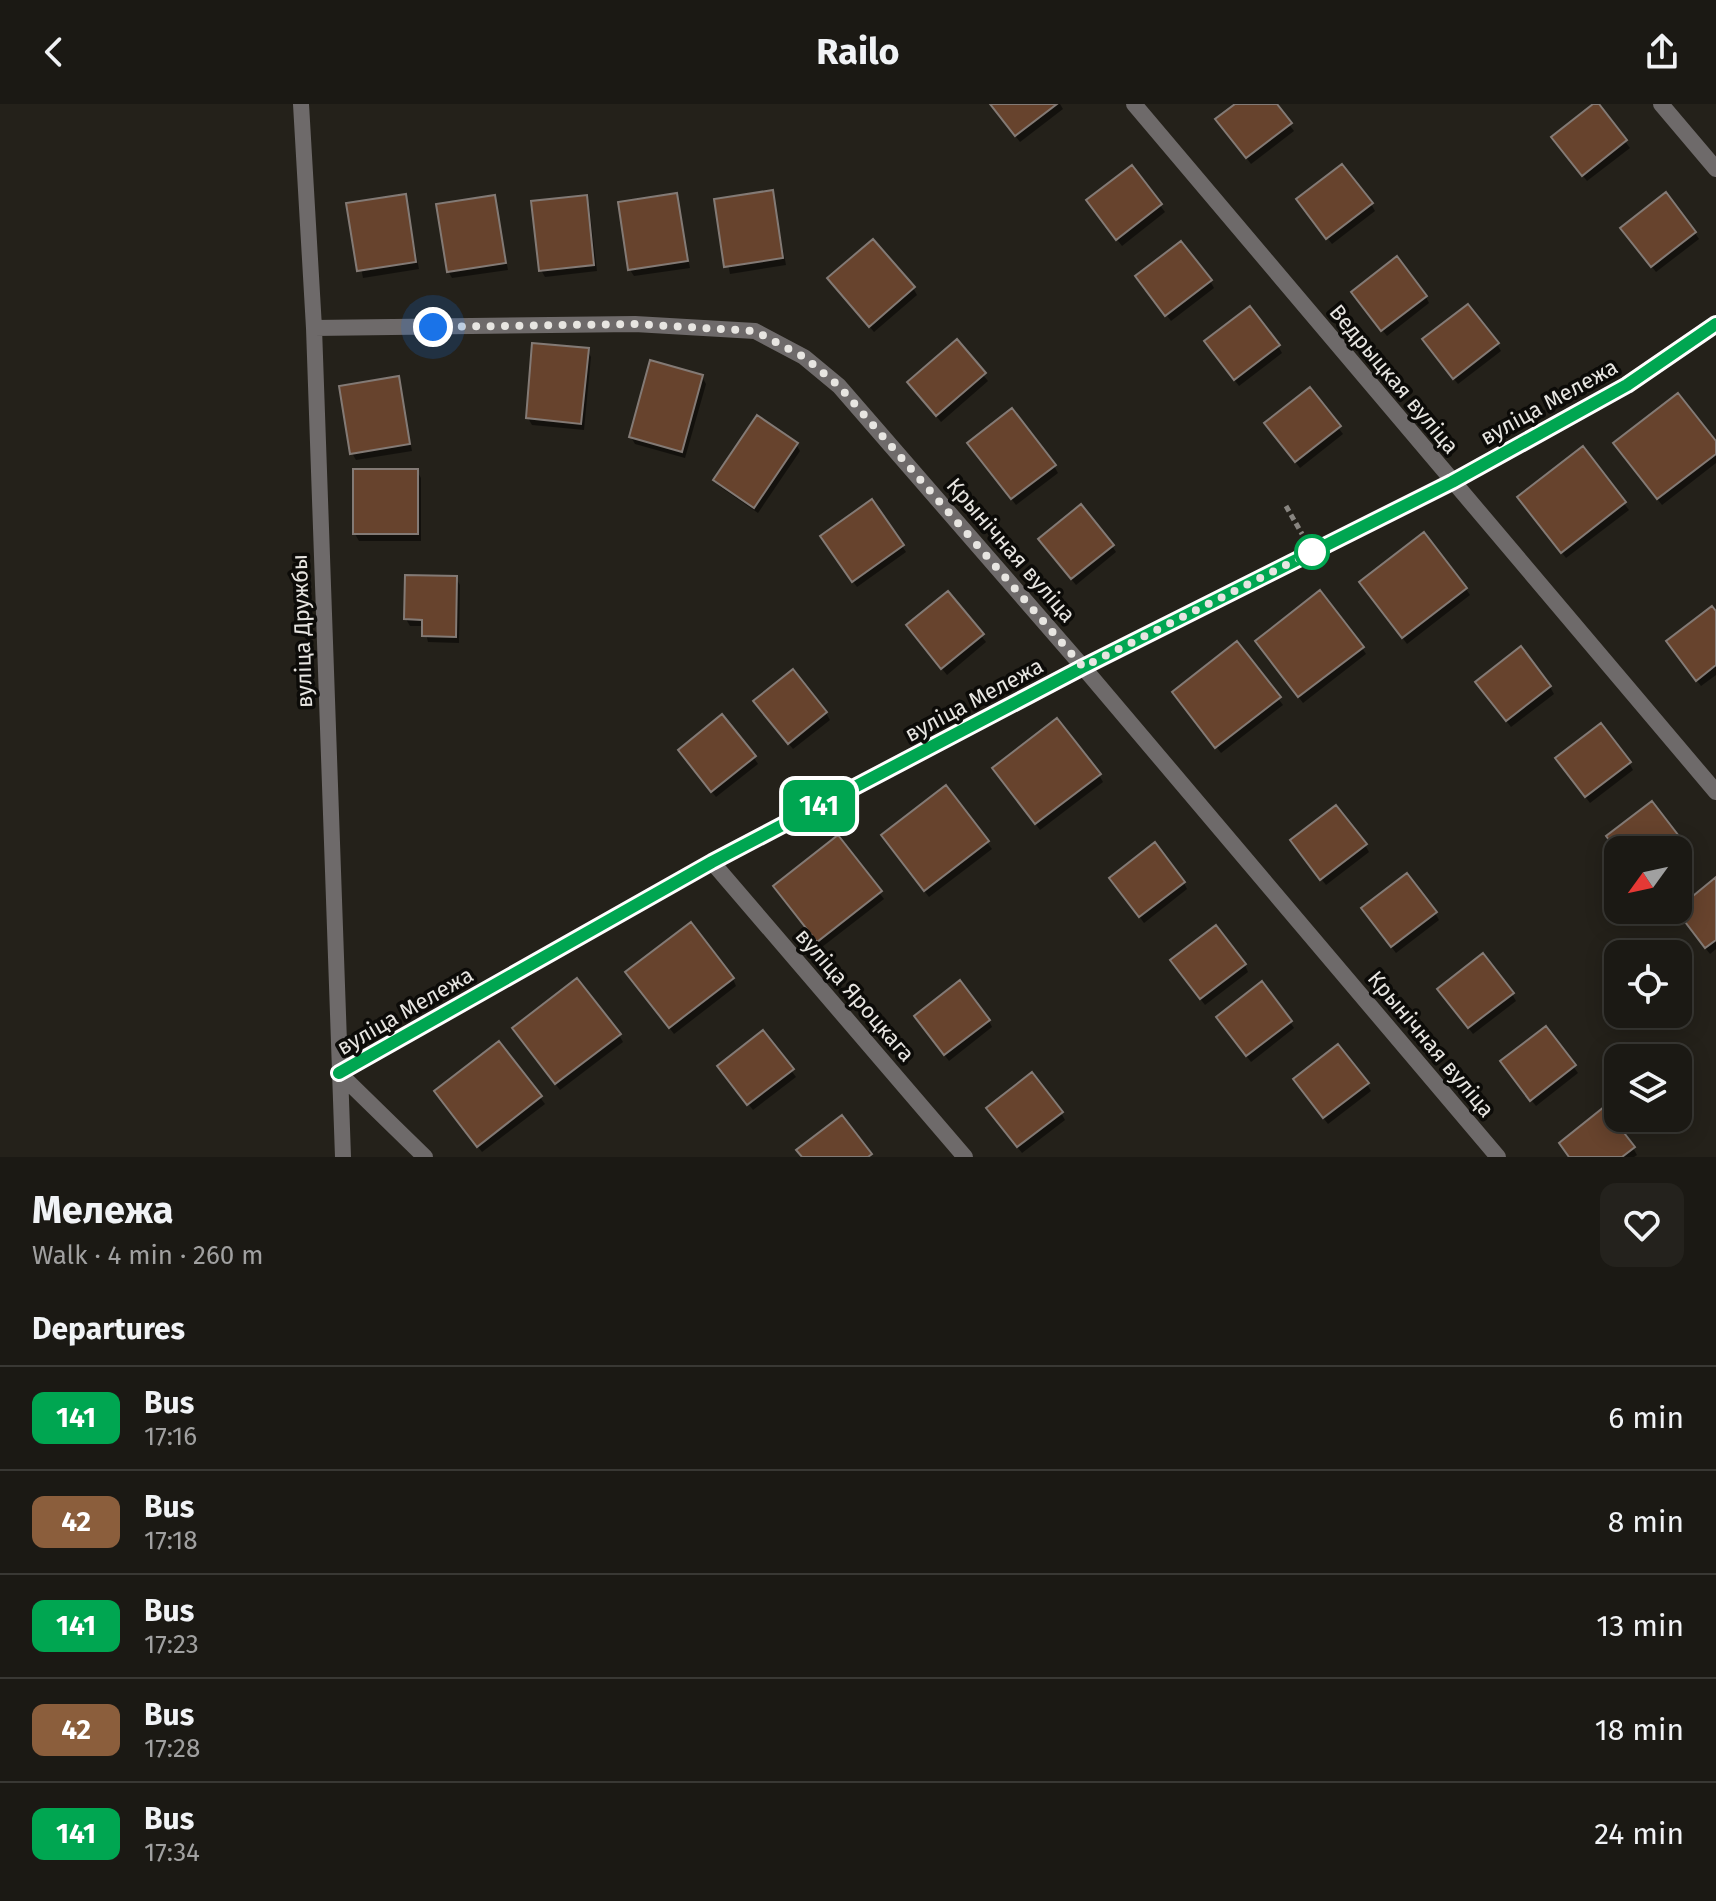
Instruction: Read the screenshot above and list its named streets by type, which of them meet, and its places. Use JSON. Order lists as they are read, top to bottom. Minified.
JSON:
{"streets":{"street":["Ведрыцкая вуліца","вуліца Мележа","Крынічная вуліца","вуліца Дружбы","вуліца Яроцкага"]},"crossings":[["Ведрыцкая вуліца","вуліца Мележа"],["вуліца Мележа","Крынічная вуліца"],["вуліца Мележа","вуліца Дружбы"],["вуліца Мележа","вуліца Яроцкага"],["Крынічная вуліца","вуліца Дружбы"]],"lines":["bus line 141"],"north":"bottom left","page":{"header":"Railo","on_map":"141","heading":[["Мележа","Walk · 4 min · 260 m"],"Departures"],"list":[{"mark":"141","name":"Bus","note":"17:16","value":"6 min"},{"mark":"42","name":"Bus","note":"17:18","value":"8 min"},{"mark":"141","name":"Bus","note":"17:23","value":"13 min"},{"mark":"42","name":"Bus","note":"17:28","value":"18 min"},{"mark":"141","name":"Bus","note":"17:34","value":"24 min"}]}}
